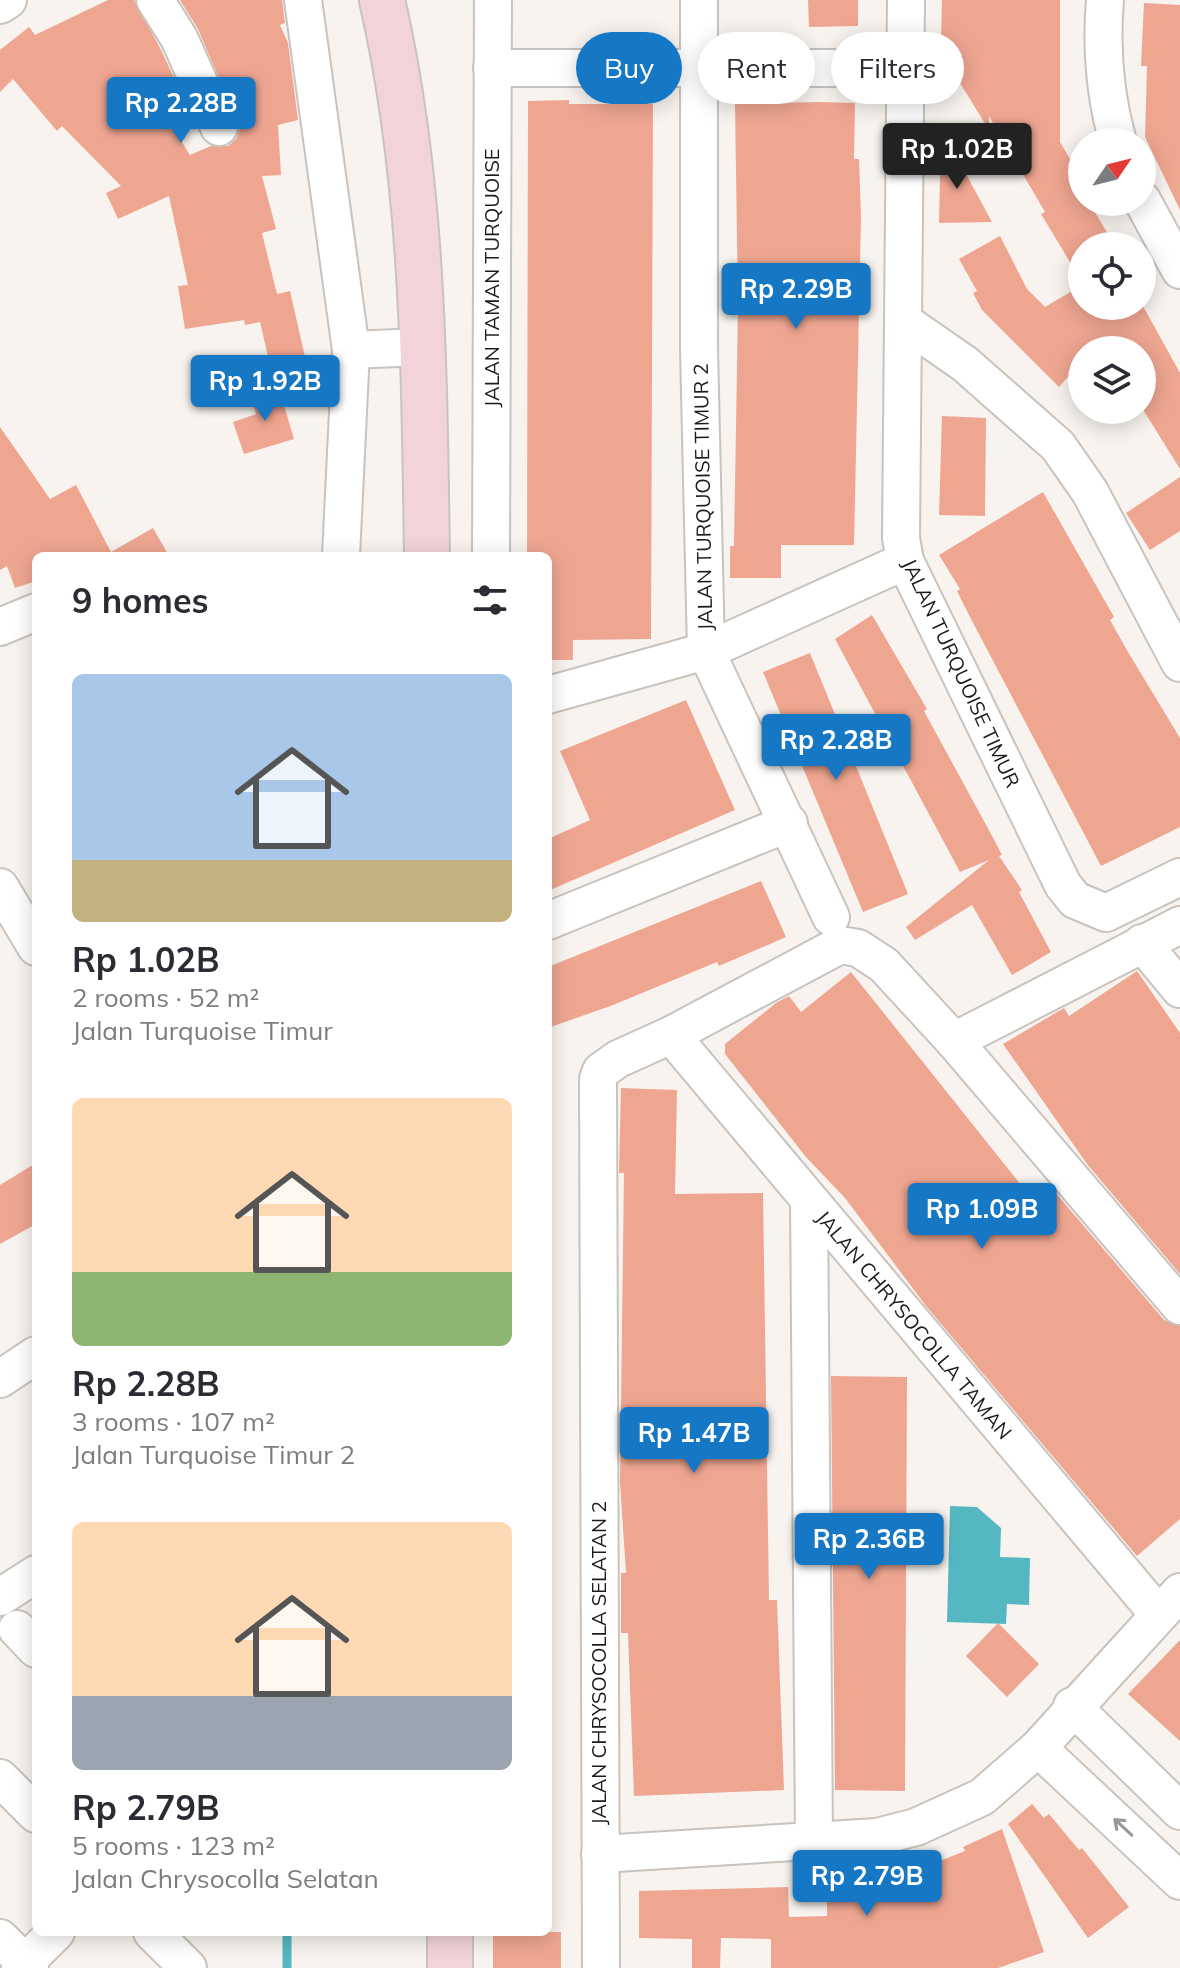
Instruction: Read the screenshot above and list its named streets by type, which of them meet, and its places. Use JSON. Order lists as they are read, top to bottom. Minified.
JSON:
{"streets":{"street":["JALAN TAMAN TURQUOISE","JALAN TURQUOISE TIMUR 2","JALAN TURQUOISE TIMUR","JALAN CHRYSOCOLLA TAMAN","JALAN CHRYSOCOLLA SELATAN 2"]},"crossings":[["JALAN CHRYSOCOLLA TAMAN","JALAN CHRYSOCOLLA SELATAN 2"]],"north":"top right","page":{"chip":["Buy","Rent","Filters"],"price":["Rp 2.28B","Rp 1.02B","Rp 2.29B","Rp 1.92B","Rp 2.28B","Rp 1.09B","Rp 1.47B","Rp 2.36B","Rp 2.79B"],"heading":"9 homes","list":[{"name":"Rp 1.02B","note":"2 rooms · 52 m² · Jalan Turquoise Timur"},{"name":"Rp 2.28B","note":"3 rooms · 107 m² · Jalan Turquoise Timur 2"},{"name":"Rp 2.79B","note":"5 rooms · 123 m² · Jalan Chrysocolla Selatan"}]}}
